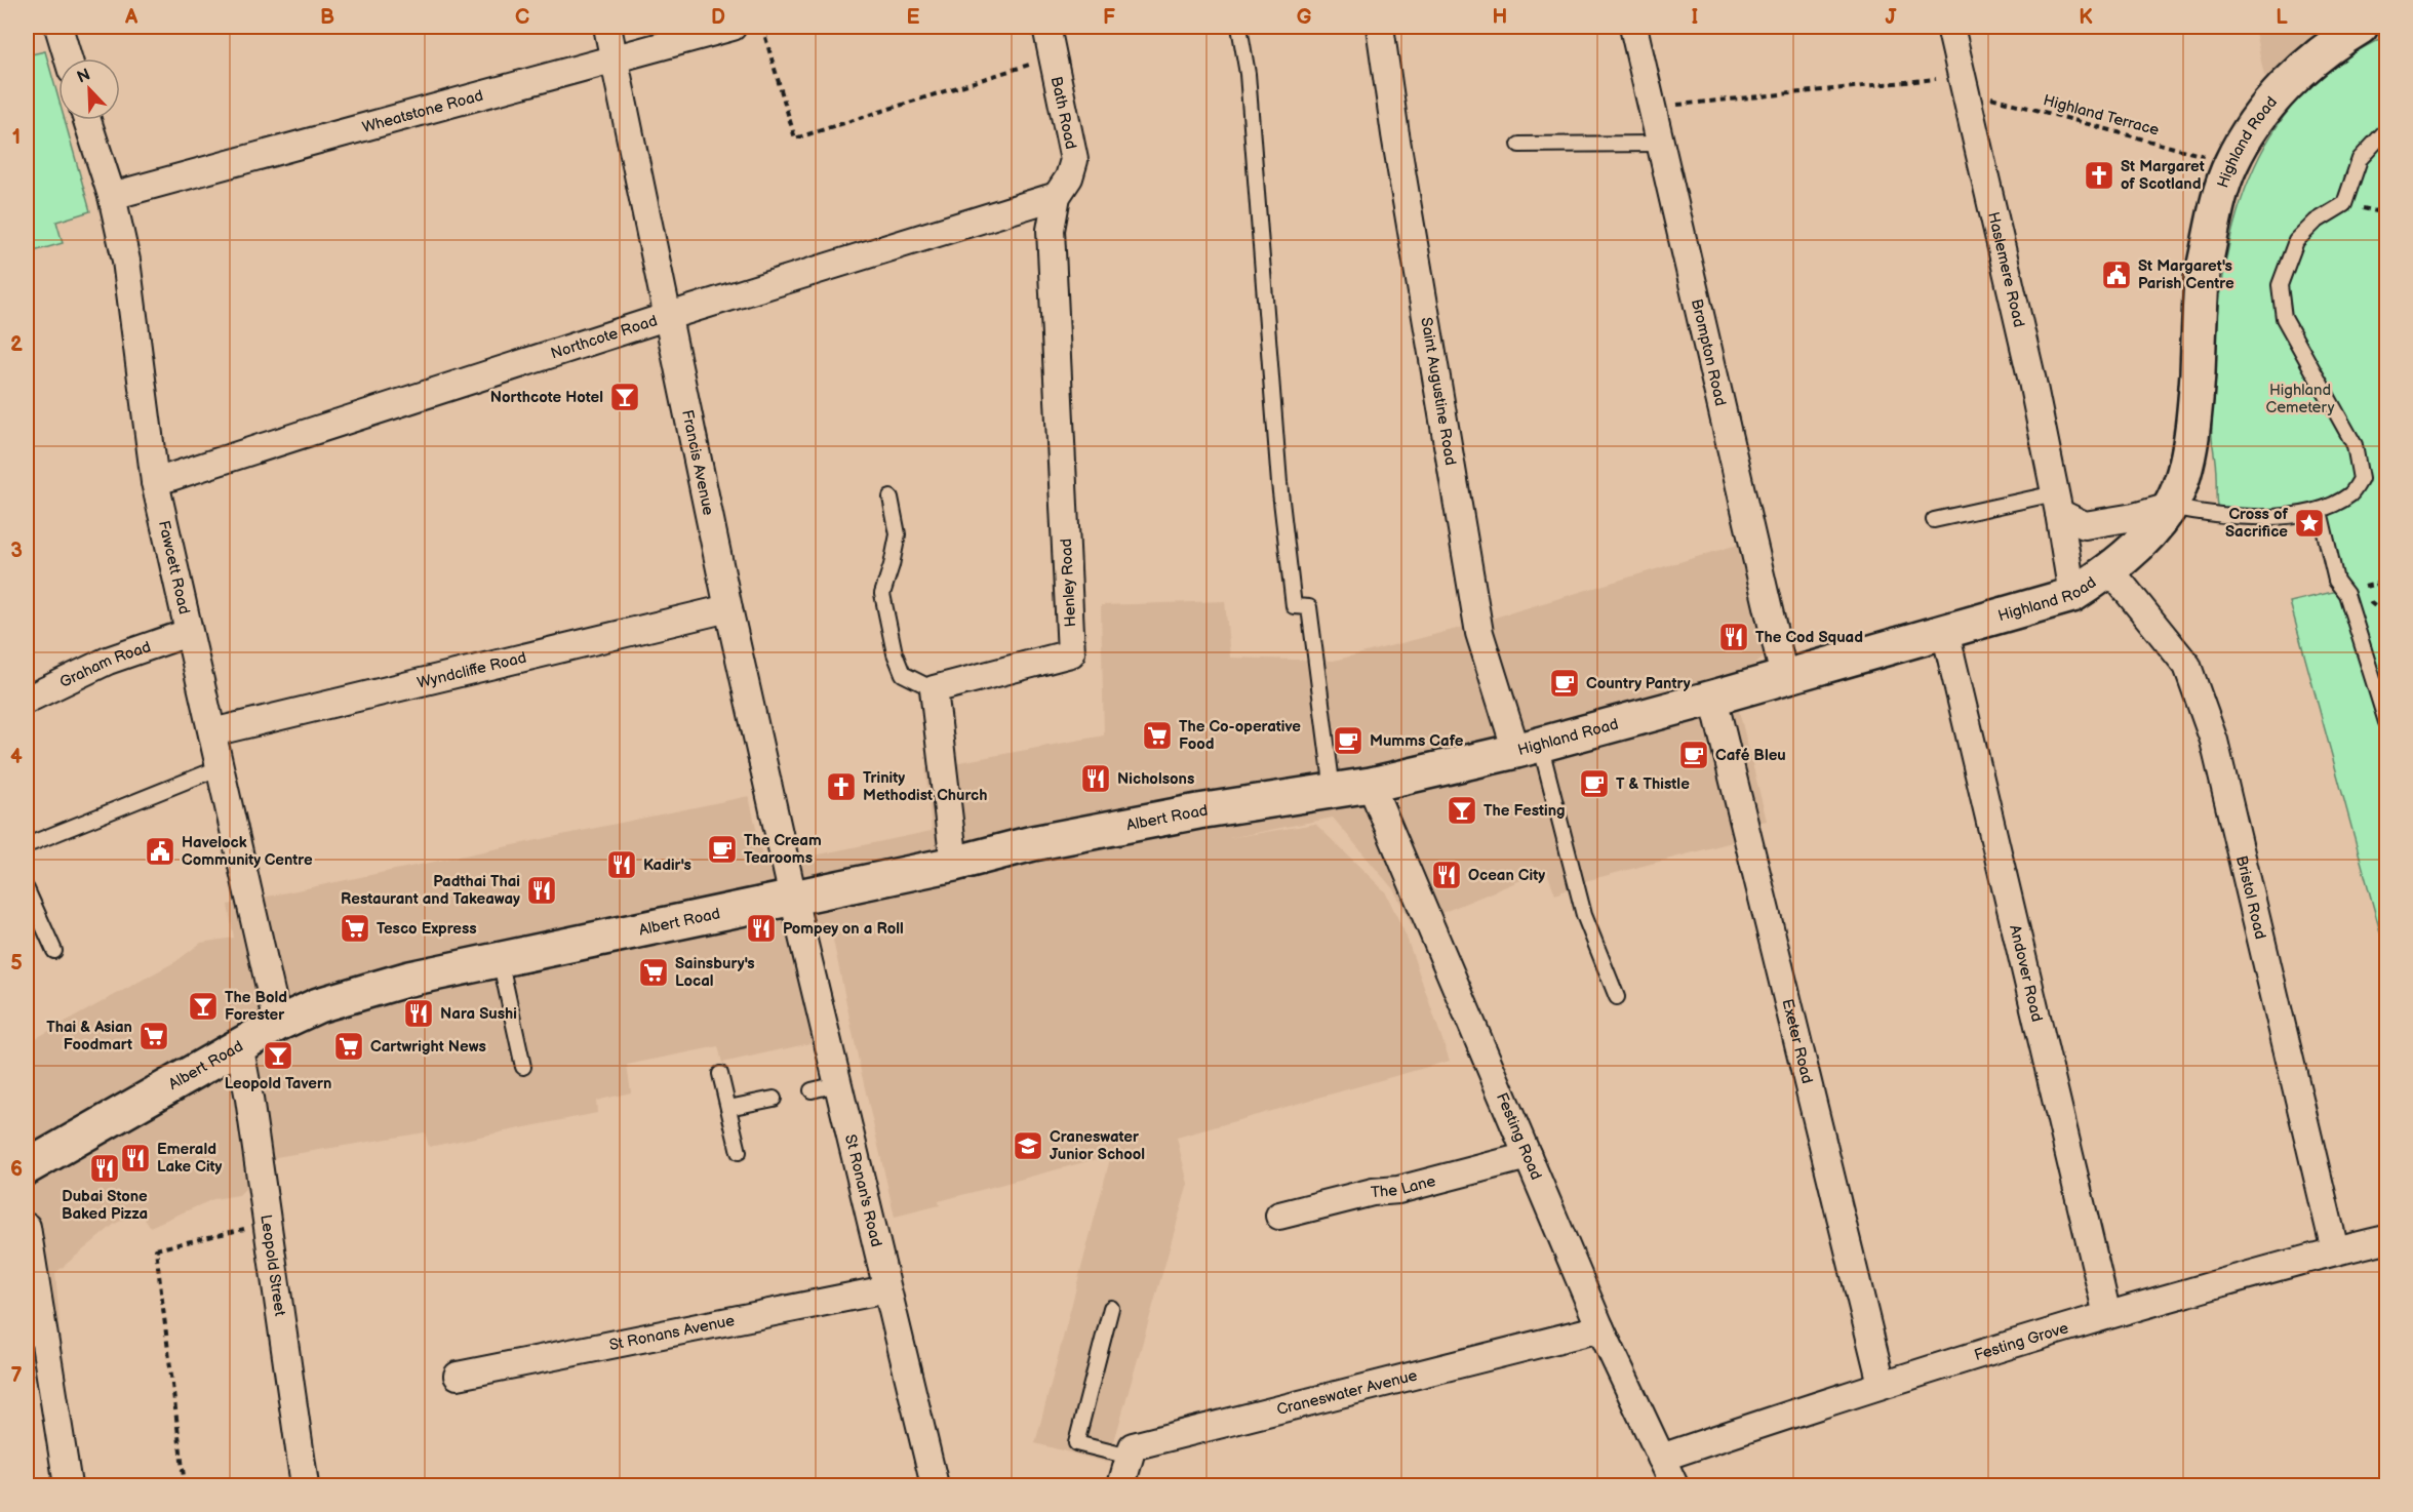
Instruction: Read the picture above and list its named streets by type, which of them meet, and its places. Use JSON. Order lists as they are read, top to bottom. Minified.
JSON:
{"streets":{"main road":["Highland Road","Albert Road"],"street":["Wheatstone Road","Bath Road","Haslemere Road","Northcote Road","Brompton Road","Saint Augustine Road","Francis Avenue","Fawcett Road","Henley Road","Graham Road","Wyndcliffe Road","Bristol Road","Andover Road","Exeter Road","Festing Road","The Lane","St Ronan's Road","Leopold Street","St Ronans Avenue","Festing Grove","Craneswater Avenue"],"path":["Highland Terrace"]},"crossings":[["Wheatstone Road","Francis Avenue"],["Wheatstone Road","Fawcett Road"],["Bath Road","Northcote Road"],["Bath Road","Henley Road"],["Highland Terrace","Highland Road"],["Highland Terrace","Haslemere Road"],["Highland Road","Haslemere Road"],["Highland Road","Brompton Road"],["Highland Road","Saint Augustine Road"],["Highland Road","Albert Road"],["Highland Road","Bristol Road"],["Highland Road","Andover Road"],["Highland Road","Exeter Road"],["Highland Road","Festing Road"],["Northcote Road","Francis Avenue"],["Northcote Road","Fawcett Road"],["Northcote Road","Henley Road"],["Francis Avenue","Wyndcliffe Road"],["Francis Avenue","Albert Road"],["Francis Avenue","St Ronan's Road"],["Fawcett Road","Graham Road"],["Fawcett Road","Wyndcliffe Road"],["Fawcett Road","Albert Road"],["Albert Road","Festing Road"],["Albert Road","St Ronan's Road"],["Albert Road","Leopold Street"],["Bristol Road","Festing Grove"],["Andover Road","Festing Grove"],["Exeter Road","Festing Grove"],["Festing Road","The Lane"],["Festing Road","Festing Grove"],["Festing Road","Craneswater Avenue"],["St Ronan's Road","St Ronans Avenue"]],"parks":["Highland Cemetery"],"places":{"church":["St Margaret of Scotland","Trinity Methodist Church"],"public building":["St Margaret's Parish Centre","Havelock Community Centre"],"bar":["Northcote Hotel","The Festing","The Bold Forester","Leopold Tavern"],"place":["Cross of Sacrifice"],"restaurant":["The Cod Squad","Nicholsons","Kadir's","Ocean City","Padthai Thai Restaurant and Takeaway","Pompey on a Roll","Nara Sushi","Emerald Lake City","Dubai Stone Baked Pizza"],"cafe":["Country Pantry","Mumms Cafe","Café Bleu","T & Thistle","The Cream Tearooms"],"supermarket":["The Co-operative Food","Tesco Express","Sainsbury's Local","Thai & Asian Foodmart","Cartwright News"],"school or university":["Craneswater Junior School"]},"north":"top left","grid":{"columns":["A","B","C","D","E","F","G","H","I","J","K","L"],"rows":["1","2","3","4","5","6","7"]}}
